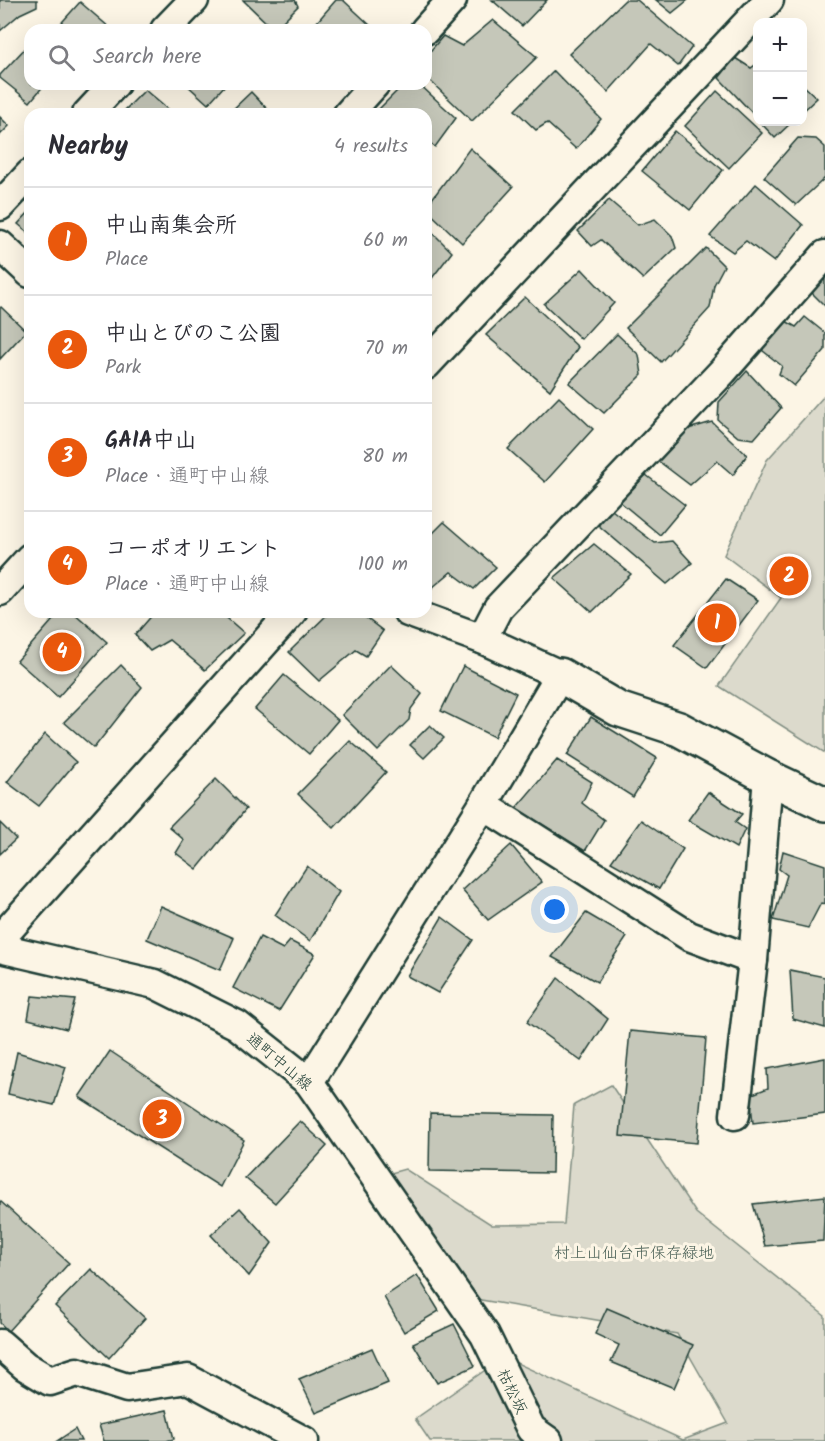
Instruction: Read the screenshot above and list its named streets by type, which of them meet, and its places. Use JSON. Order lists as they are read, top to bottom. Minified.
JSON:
{"streets":{"street":["通町中山線","枯松坂"]},"crossings":[["通町中山線","枯松坂"]],"parks":["村上山仙台市保存緑地"],"page":{"map_buttons":["+","−"],"search":"Search here","heading":["Nearby","4 results"],"list":[{"mark":"1","name":"中山南集会所","note":"Place","value":"60 m"},{"mark":"2","name":"中山とびのこ公園","note":"Park","value":"70 m"},{"mark":"3","name":"GAIA中山","note":"Place · 通町中山線","value":"80 m"},{"mark":"4","name":"コーポオリエント","note":"Place · 通町中山線","value":"100 m"}],"pins":["2","1","4","3"]}}
